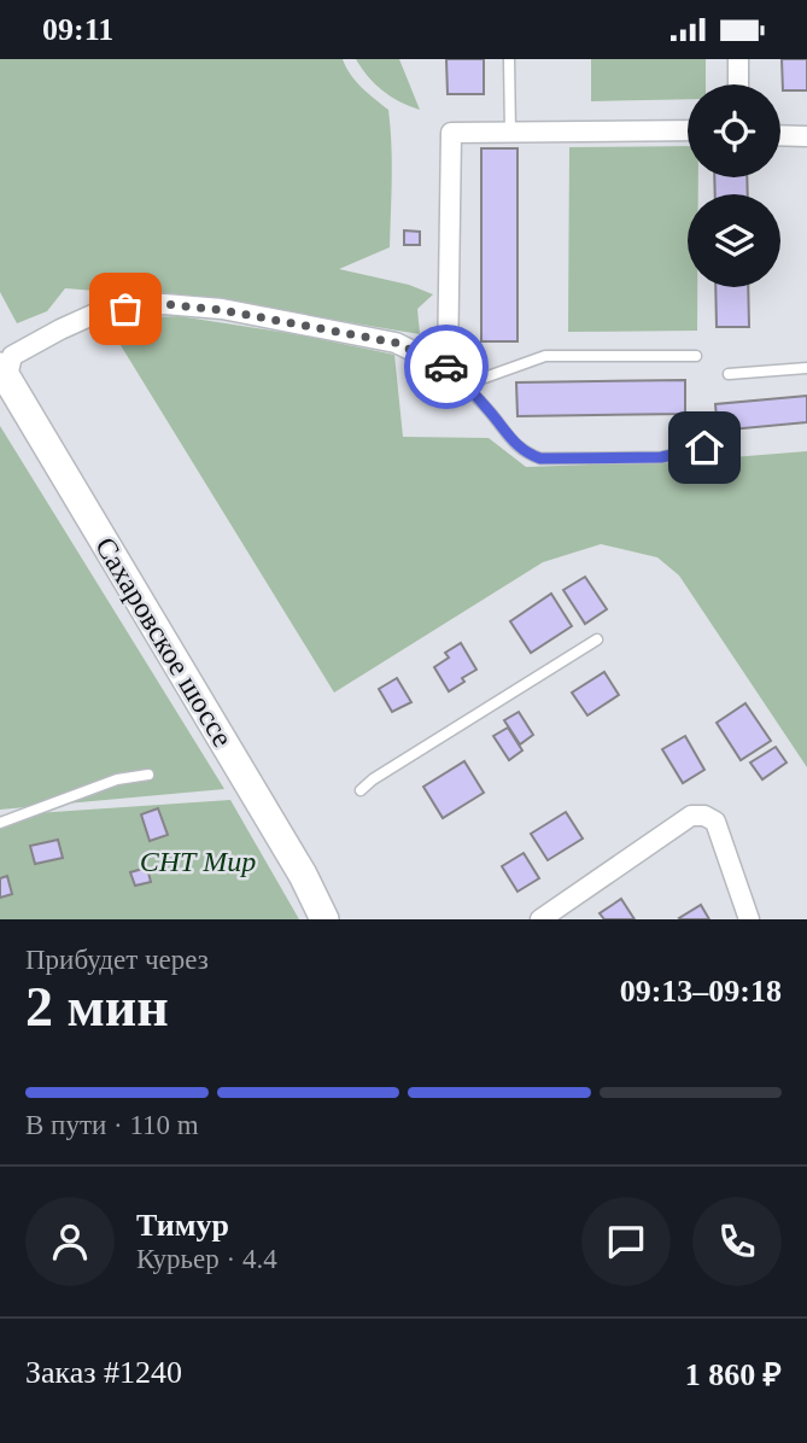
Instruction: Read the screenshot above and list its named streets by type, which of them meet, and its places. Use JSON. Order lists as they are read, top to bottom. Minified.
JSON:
{"streets":{"main road":["Сахаровское шоссе"]},"parks":["СНТ Мир"],"page":{"status":"09:11","heading":["2 мин","Прибудет через","09:13–09:18"],"panel":["Тимур","Курьер · 4.4","Заказ #1240","1 860 ₽"],"bar":"В пути · 110 m"}}
